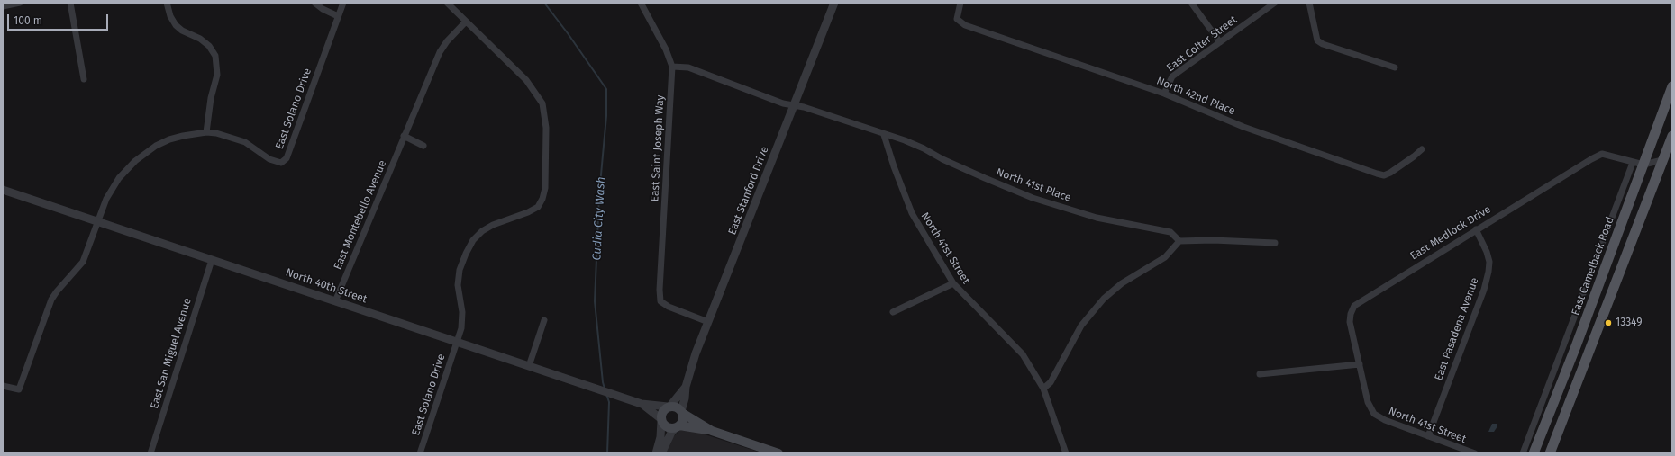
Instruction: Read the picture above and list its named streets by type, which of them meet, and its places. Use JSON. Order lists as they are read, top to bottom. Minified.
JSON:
{"streets":{"main road":["East Camelback Road"],"street":["East Colter Street","North 42nd Place","East Solano Drive","East Saint Joseph Way","North 41st Place","East Stanford Drive","East Montebello Avenue","East Medlock Drive","North 41st Street","North 40th Street","East Pasadena Avenue","East San Miguel Avenue"]},"crossings":[["East Colter Street","North 42nd Place"],["East Solano Drive","North 40th Street"],["East Saint Joseph Way","North 41st Place"],["East Saint Joseph Way","East Stanford Drive"],["North 41st Place","East Stanford Drive"],["North 41st Place","North 41st Street"],["East Stanford Drive","North 40th Street"],["East Montebello Avenue","North 40th Street"],["East Medlock Drive","North 41st Street"],["East Medlock Drive","East Camelback Road"],["East Medlock Drive","East Pasadena Avenue"],["North 41st Street","East Pasadena Avenue"],["North 40th Street","East San Miguel Avenue"]],"water":["Cudia City Wash"],"places":["13349"],"scale_bar":"100 m"}
